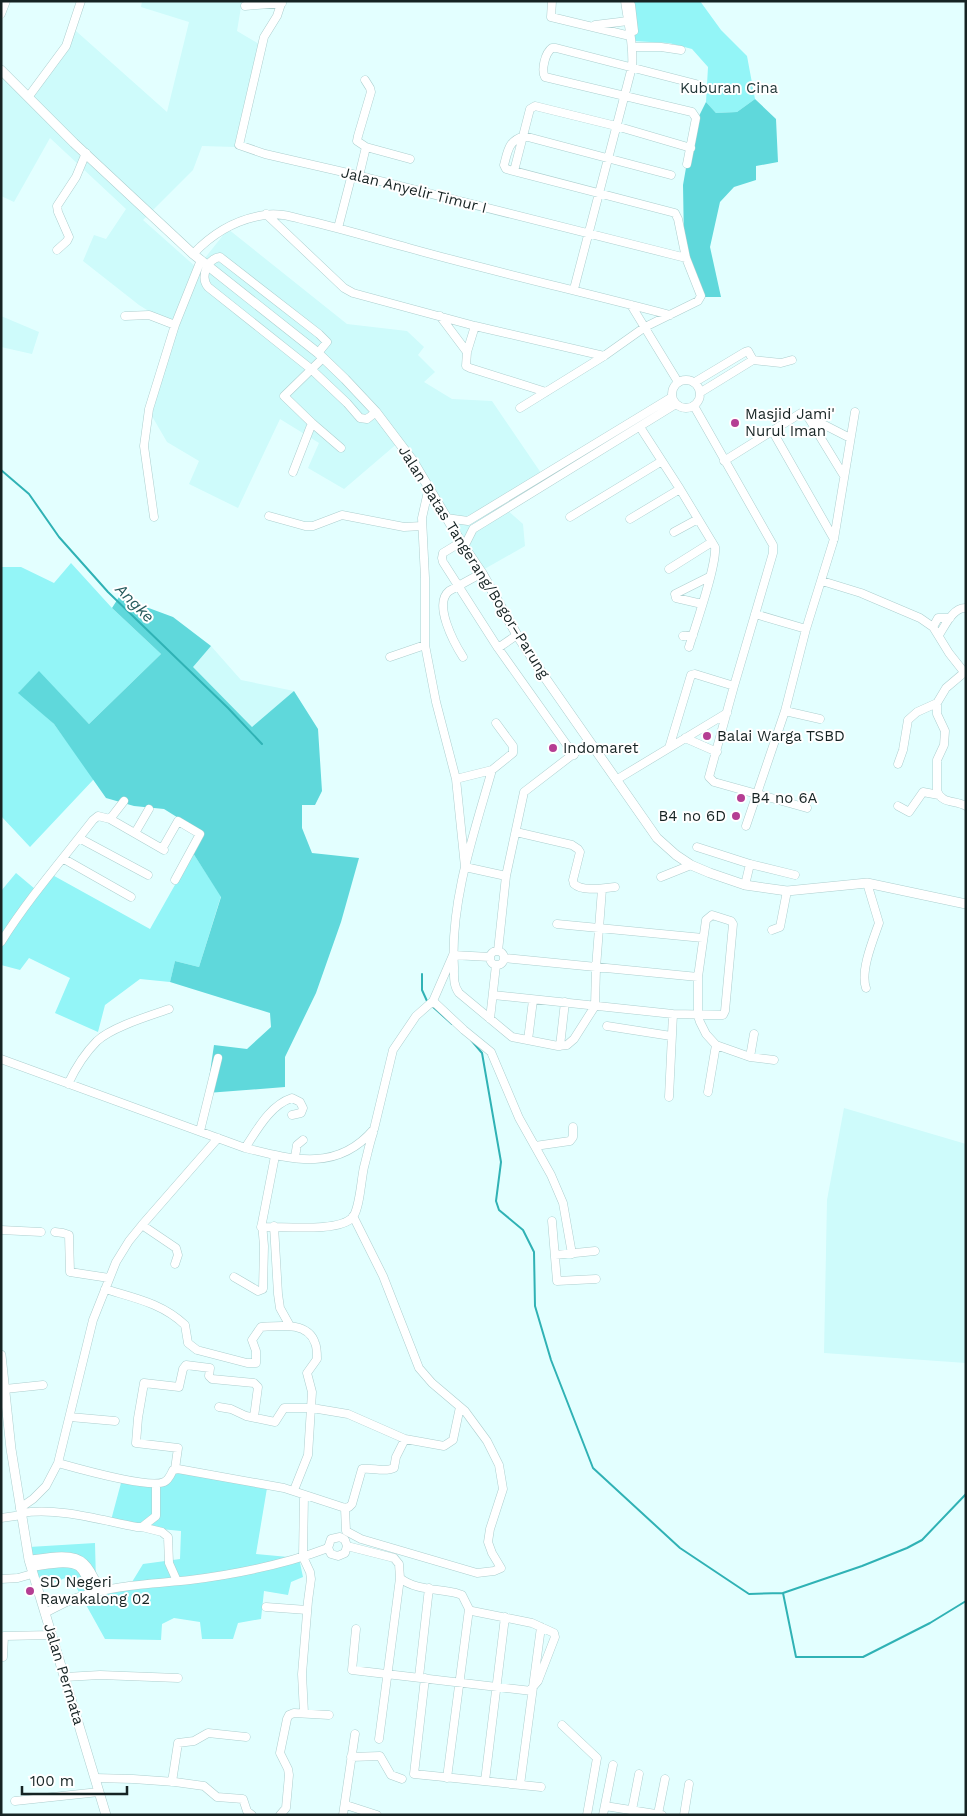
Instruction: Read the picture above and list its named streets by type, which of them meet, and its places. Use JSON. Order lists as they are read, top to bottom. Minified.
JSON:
{"streets":{"main road":["Jalan Batas Tangerang/Bogor–Parung","Jalan Permata"],"street":["Jalan Anyelir Timur I"]},"water":["Angke"],"parks":["Kuburan Cina"],"places":["Masjid Jami' Nurul Iman","Balai Warga TSBD","Indomaret","B4 no 6A","B4 no 6D","SD Negeri Rawakalong 02"],"scale_bar":"100 m"}
